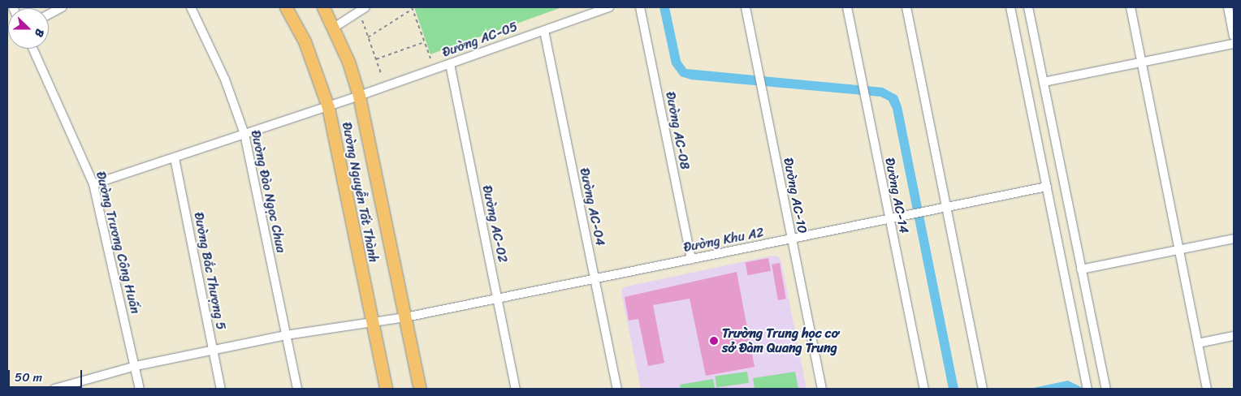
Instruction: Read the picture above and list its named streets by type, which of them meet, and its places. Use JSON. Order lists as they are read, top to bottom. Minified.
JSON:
{"streets":{"main road":["Đường Nguyễn Tất Thành"],"street":["Đường AC-05","Đường AC-08","Đường Đào Ngọc Chua","Đường AC-10","Đường AC-14","Đường AC-04","Đường AC-02","Đường Khu A2","Đường Trương Công Huấn","Đường Bắc Thượng 5"]},"crossings":[["Đường AC-05","Đường Đào Ngọc Chua"],["Đường AC-05","Đường Nguyễn Tất Thành"],["Đường AC-05","Đường AC-04"],["Đường AC-05","Đường AC-02"],["Đường AC-05","Đường Trương Công Huấn"],["Đường AC-05","Đường Bắc Thượng 5"],["Đường AC-08","Đường Khu A2"],["Đường Đào Ngọc Chua","Đường Khu A2"],["Đường Nguyễn Tất Thành","Đường Khu A2"],["Đường AC-10","Đường Khu A2"],["Đường AC-14","Đường Khu A2"],["Đường AC-04","Đường Khu A2"],["Đường AC-02","Đường Khu A2"],["Đường Khu A2","Đường Trương Công Huấn"],["Đường Khu A2","Đường Bắc Thượng 5"]],"places":["Trường Trung học cơ sở Đàm Quang Trung"],"scale_bar":"50 m","north":"right"}
